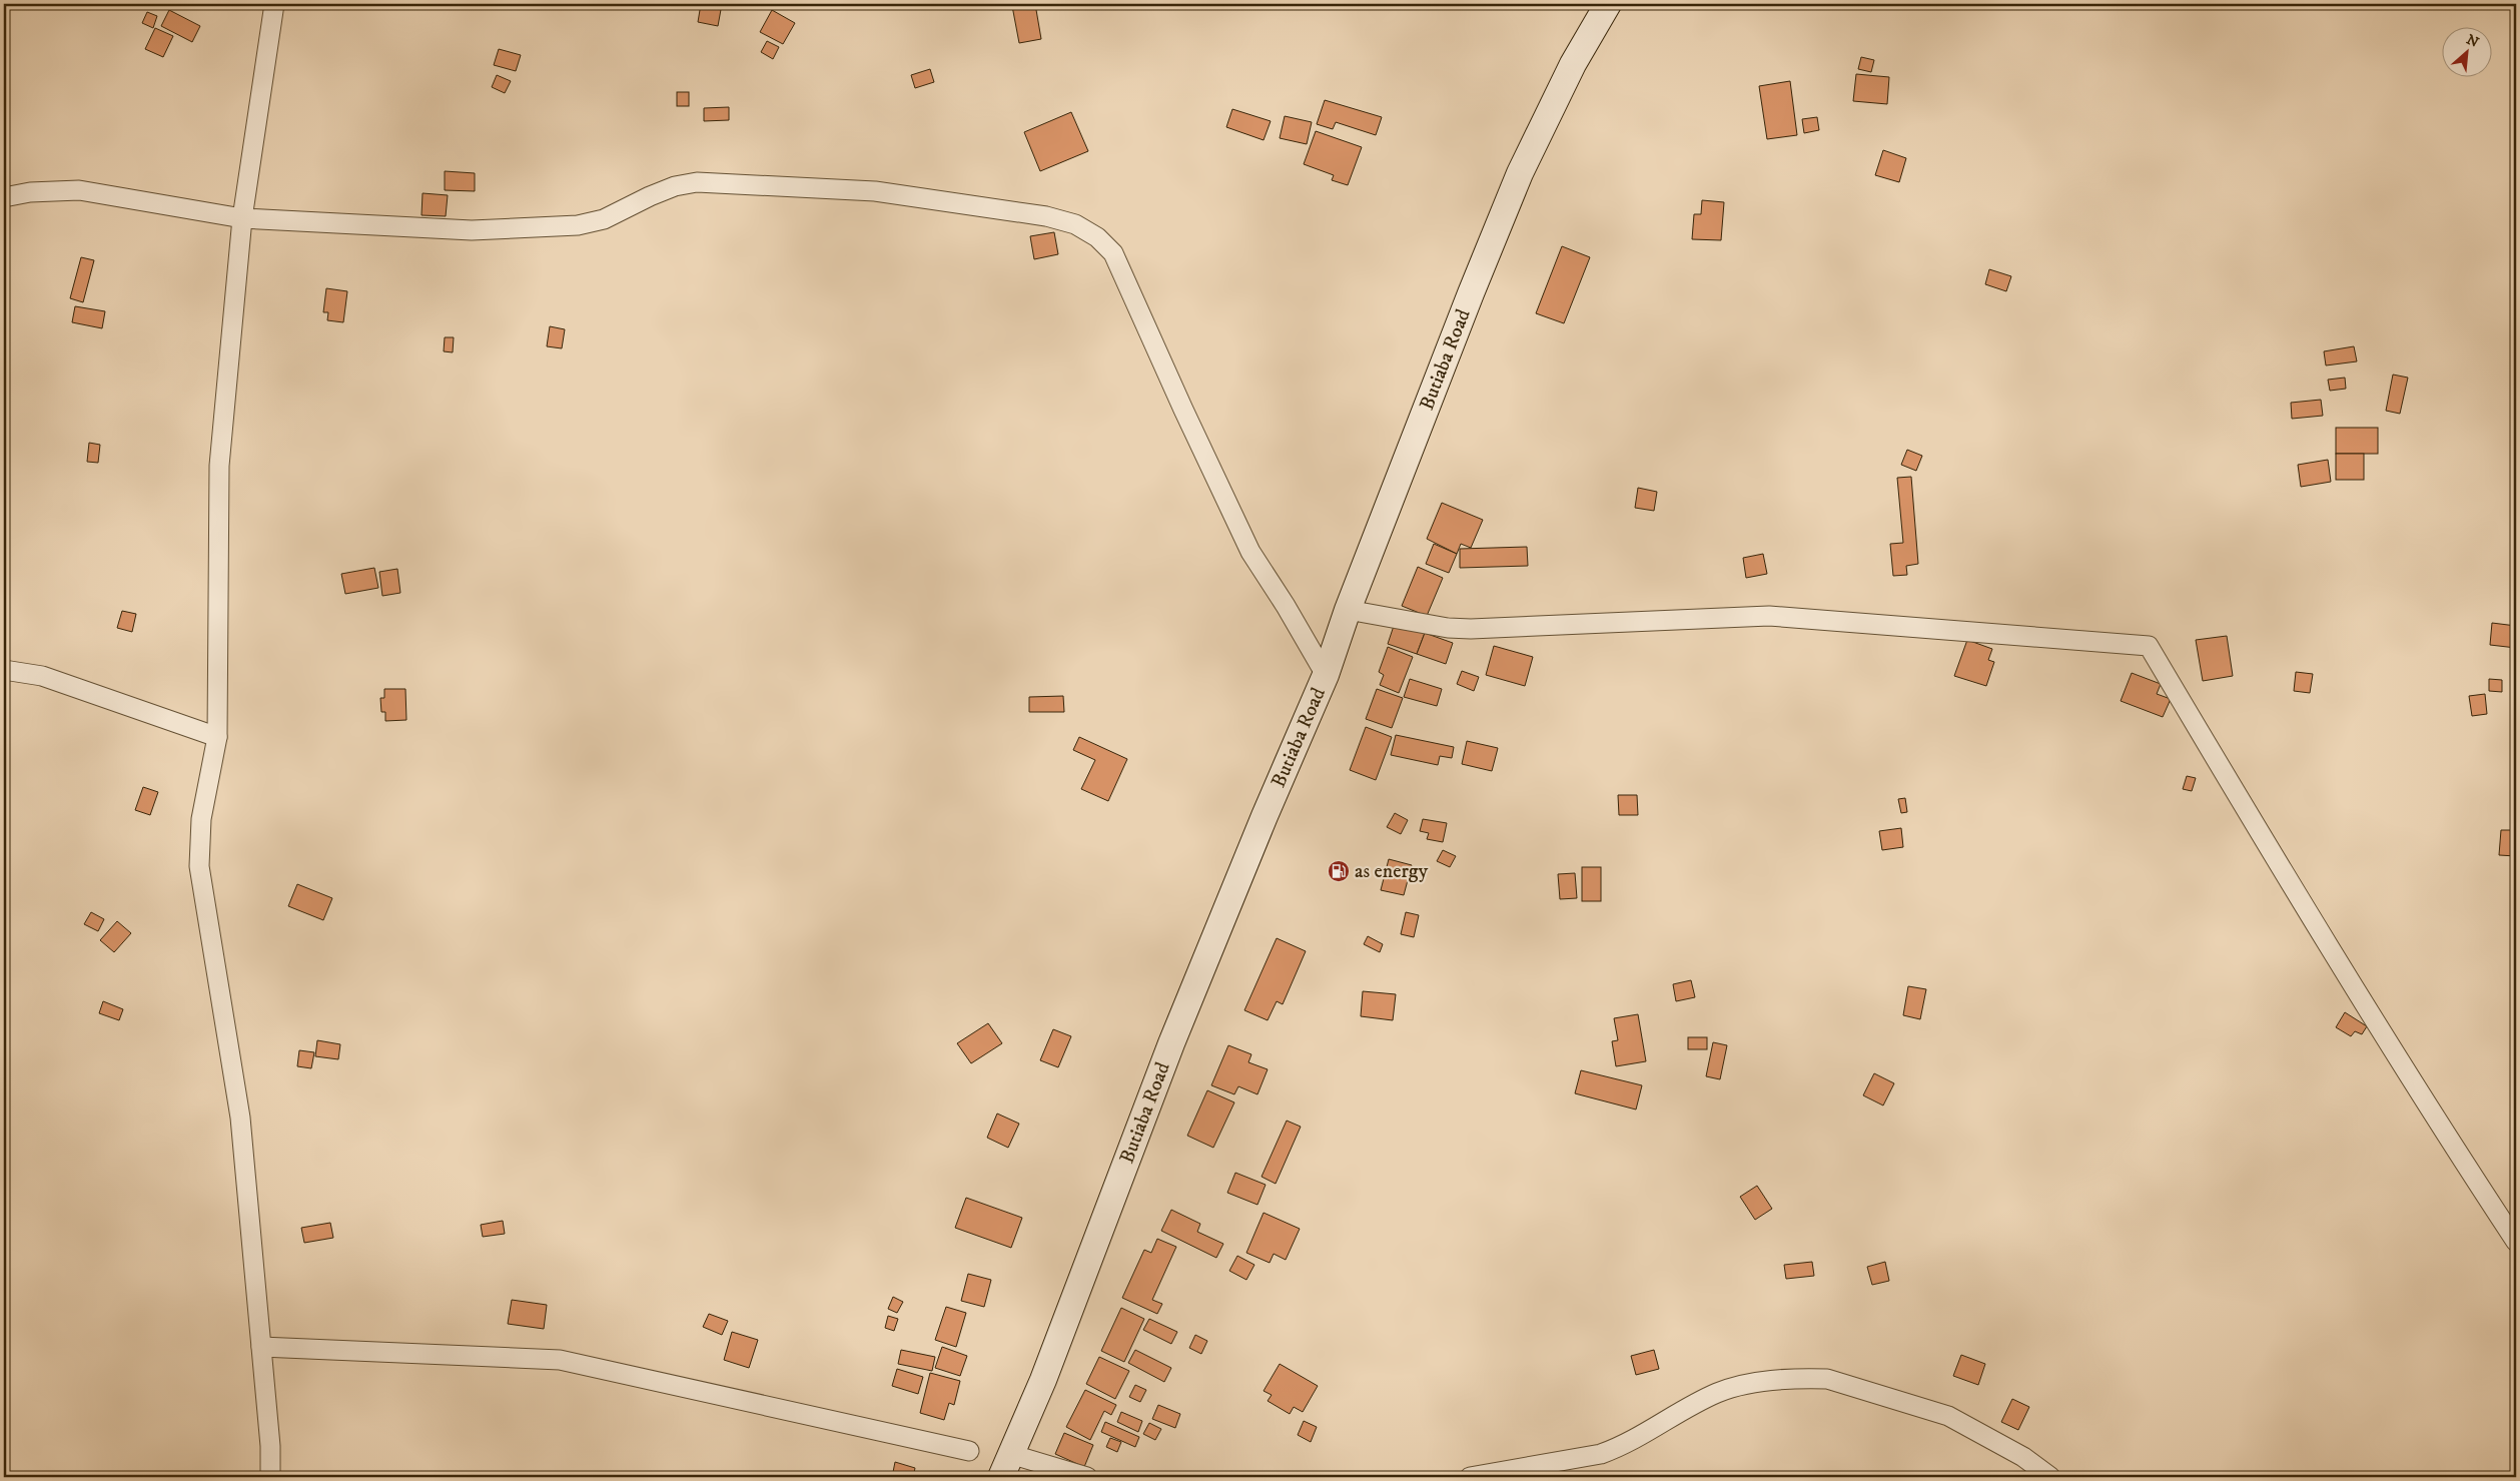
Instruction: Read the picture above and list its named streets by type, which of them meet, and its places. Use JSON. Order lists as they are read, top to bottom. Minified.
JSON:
{"streets":{"main road":["Butiaba Road"]},"places":{"fuel station":["as energy"]},"north":"top right"}
